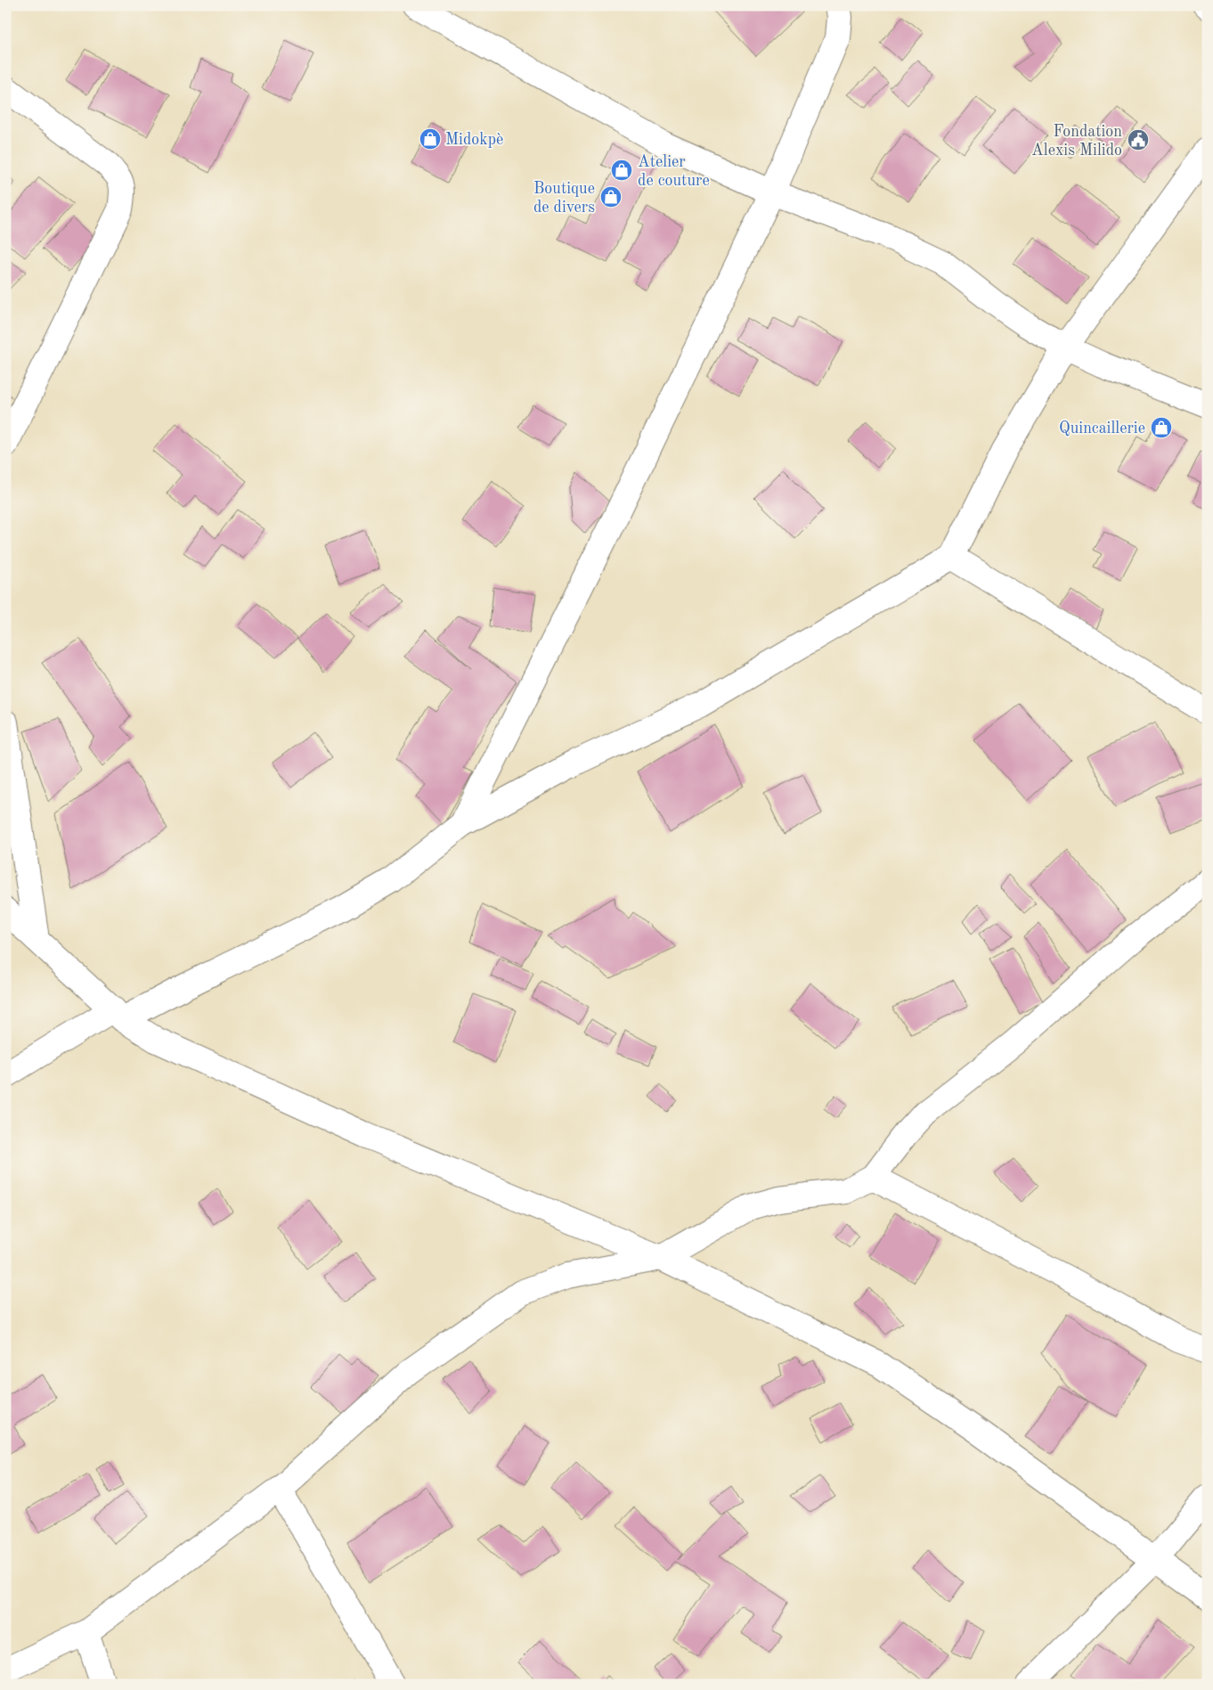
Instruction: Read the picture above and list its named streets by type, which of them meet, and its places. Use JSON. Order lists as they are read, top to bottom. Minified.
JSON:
{"places":{"shop":["Midokpè","Atelier de couture","Boutique de divers","Quincaillerie"],"public building":["Fondation Alexis Milido"]}}
